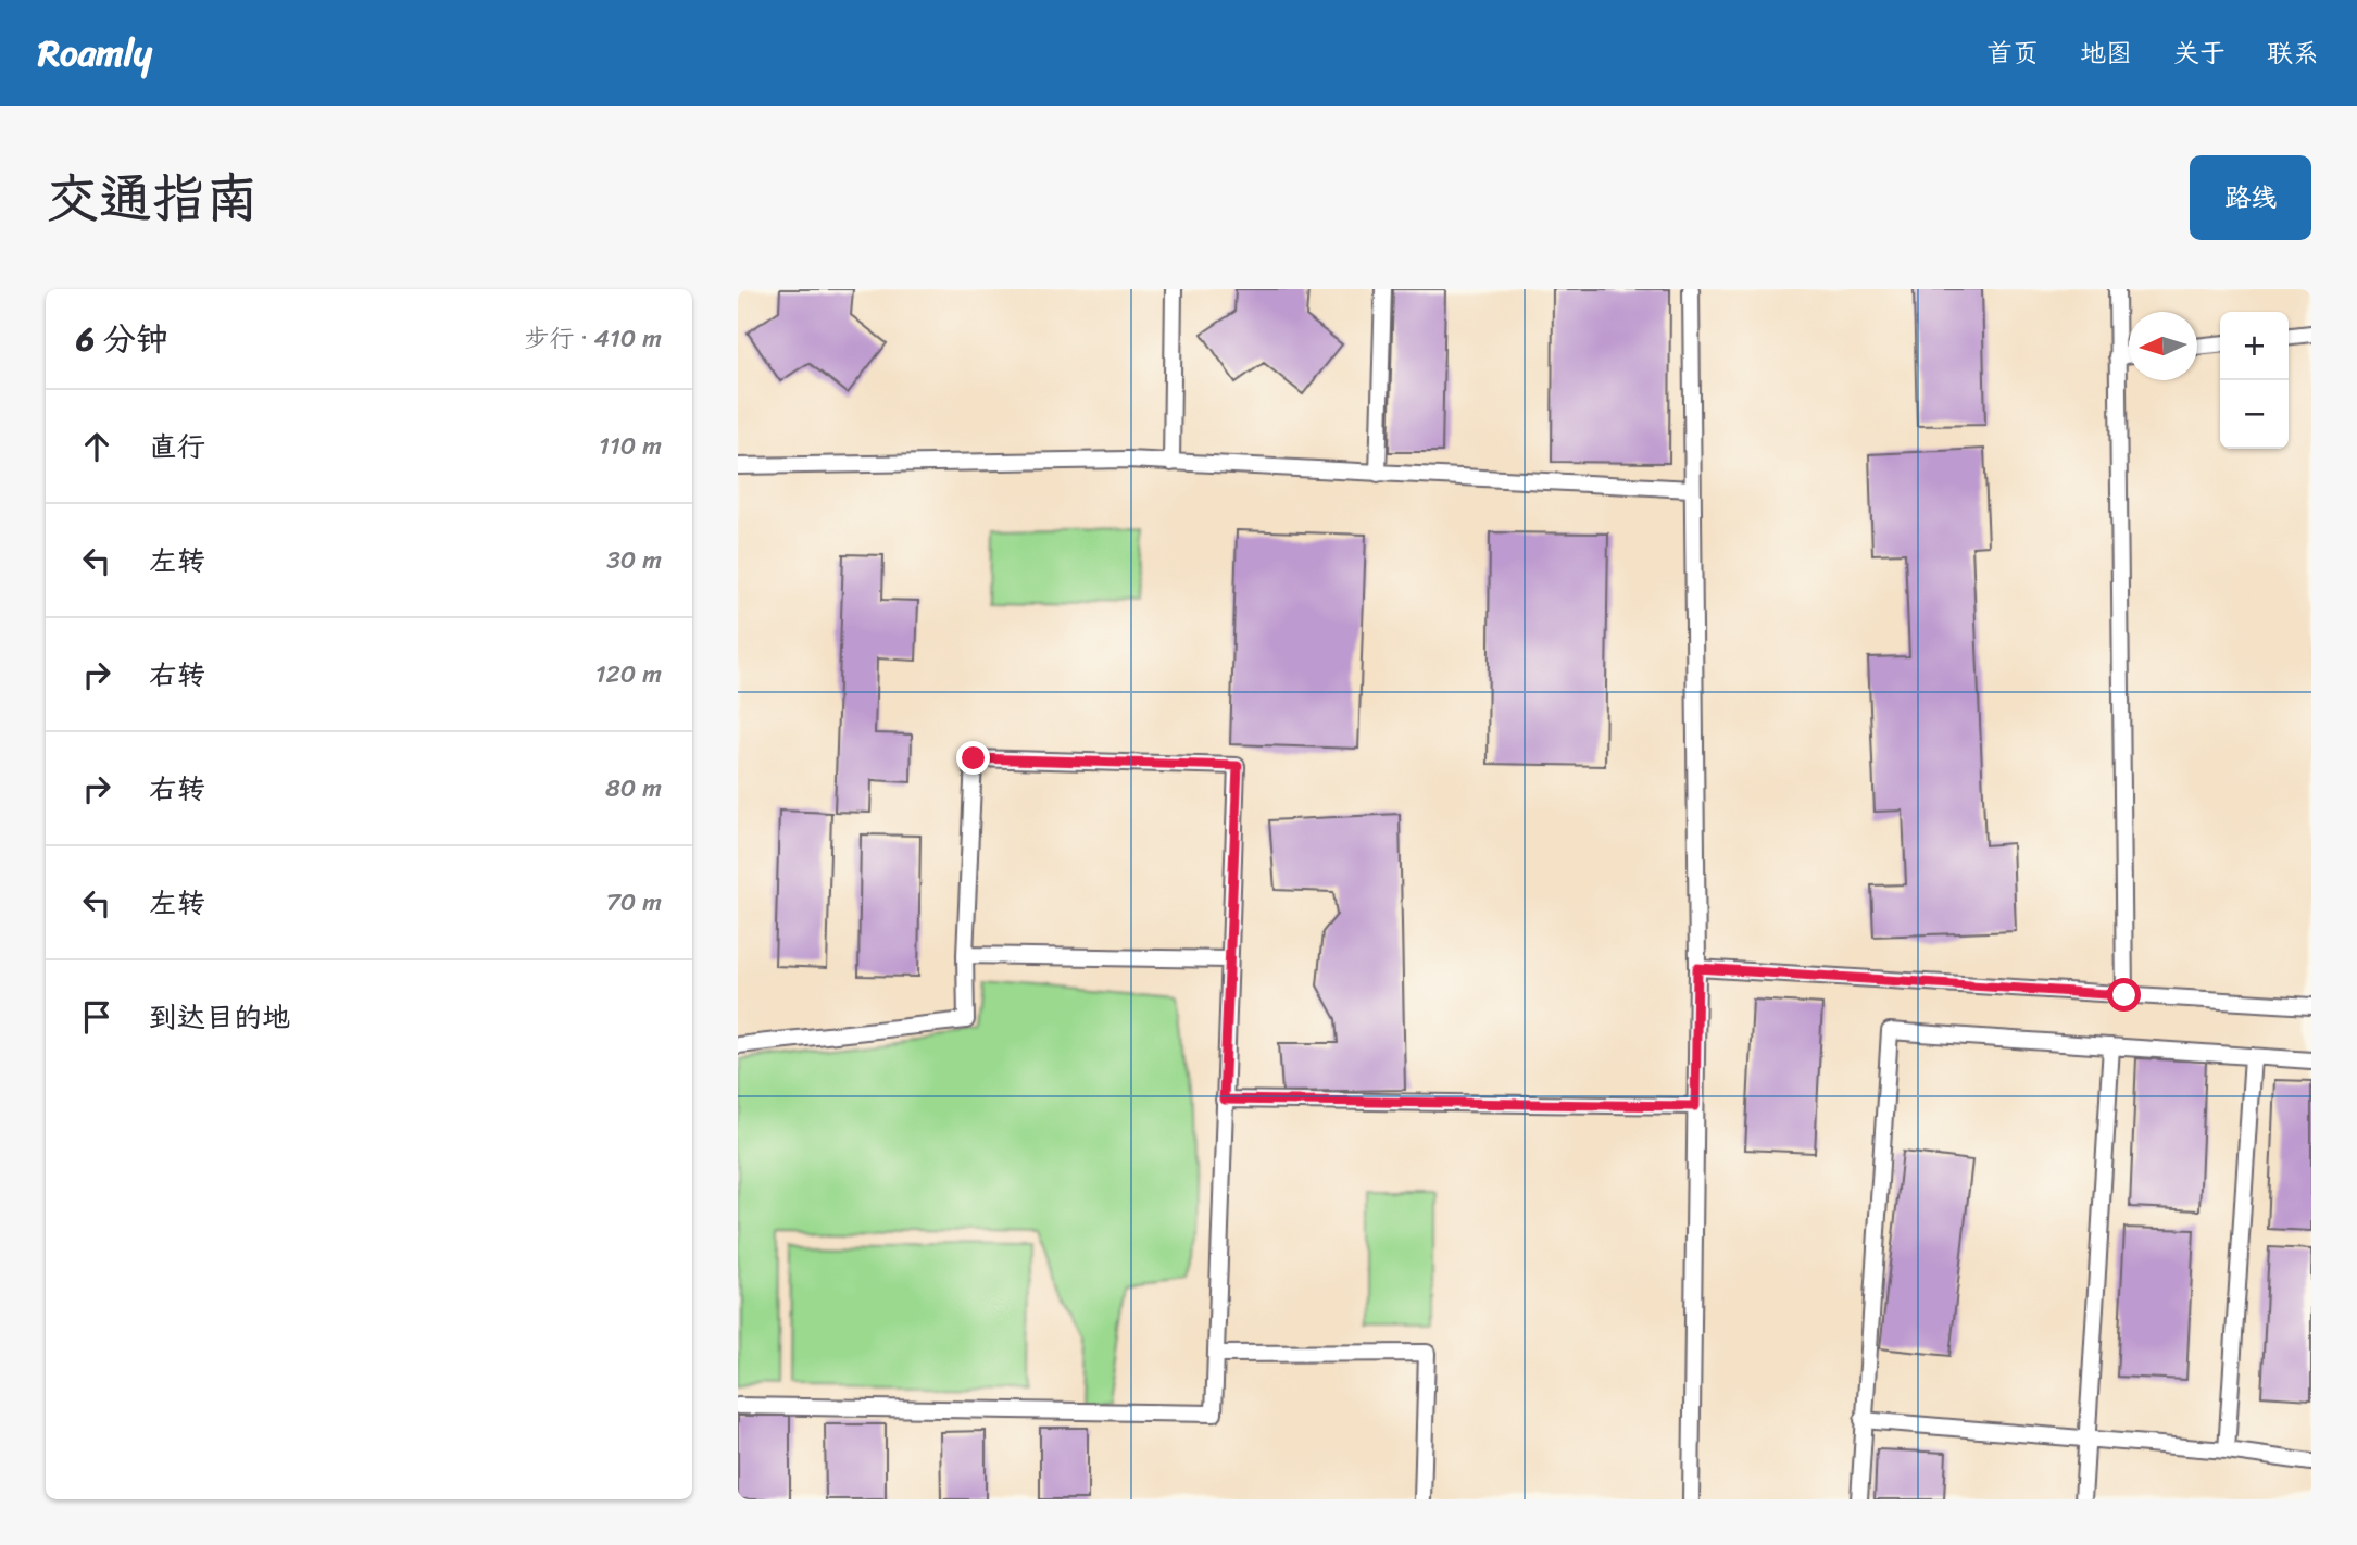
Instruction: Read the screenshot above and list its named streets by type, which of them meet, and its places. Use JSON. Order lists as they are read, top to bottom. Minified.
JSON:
{"north":"left","page":{"header":"Roamly","nav":["首页","地图","关于","联系"],"title":"交通指南","buttons":"路线","heading":["6 分钟","步行 · 410 m"],"map_buttons":["+","−"],"list":[["直行","110 m"],["左转","30 m"],["右转","120 m"],["右转","80 m"],["左转","70 m"],"到达目的地"]}}
